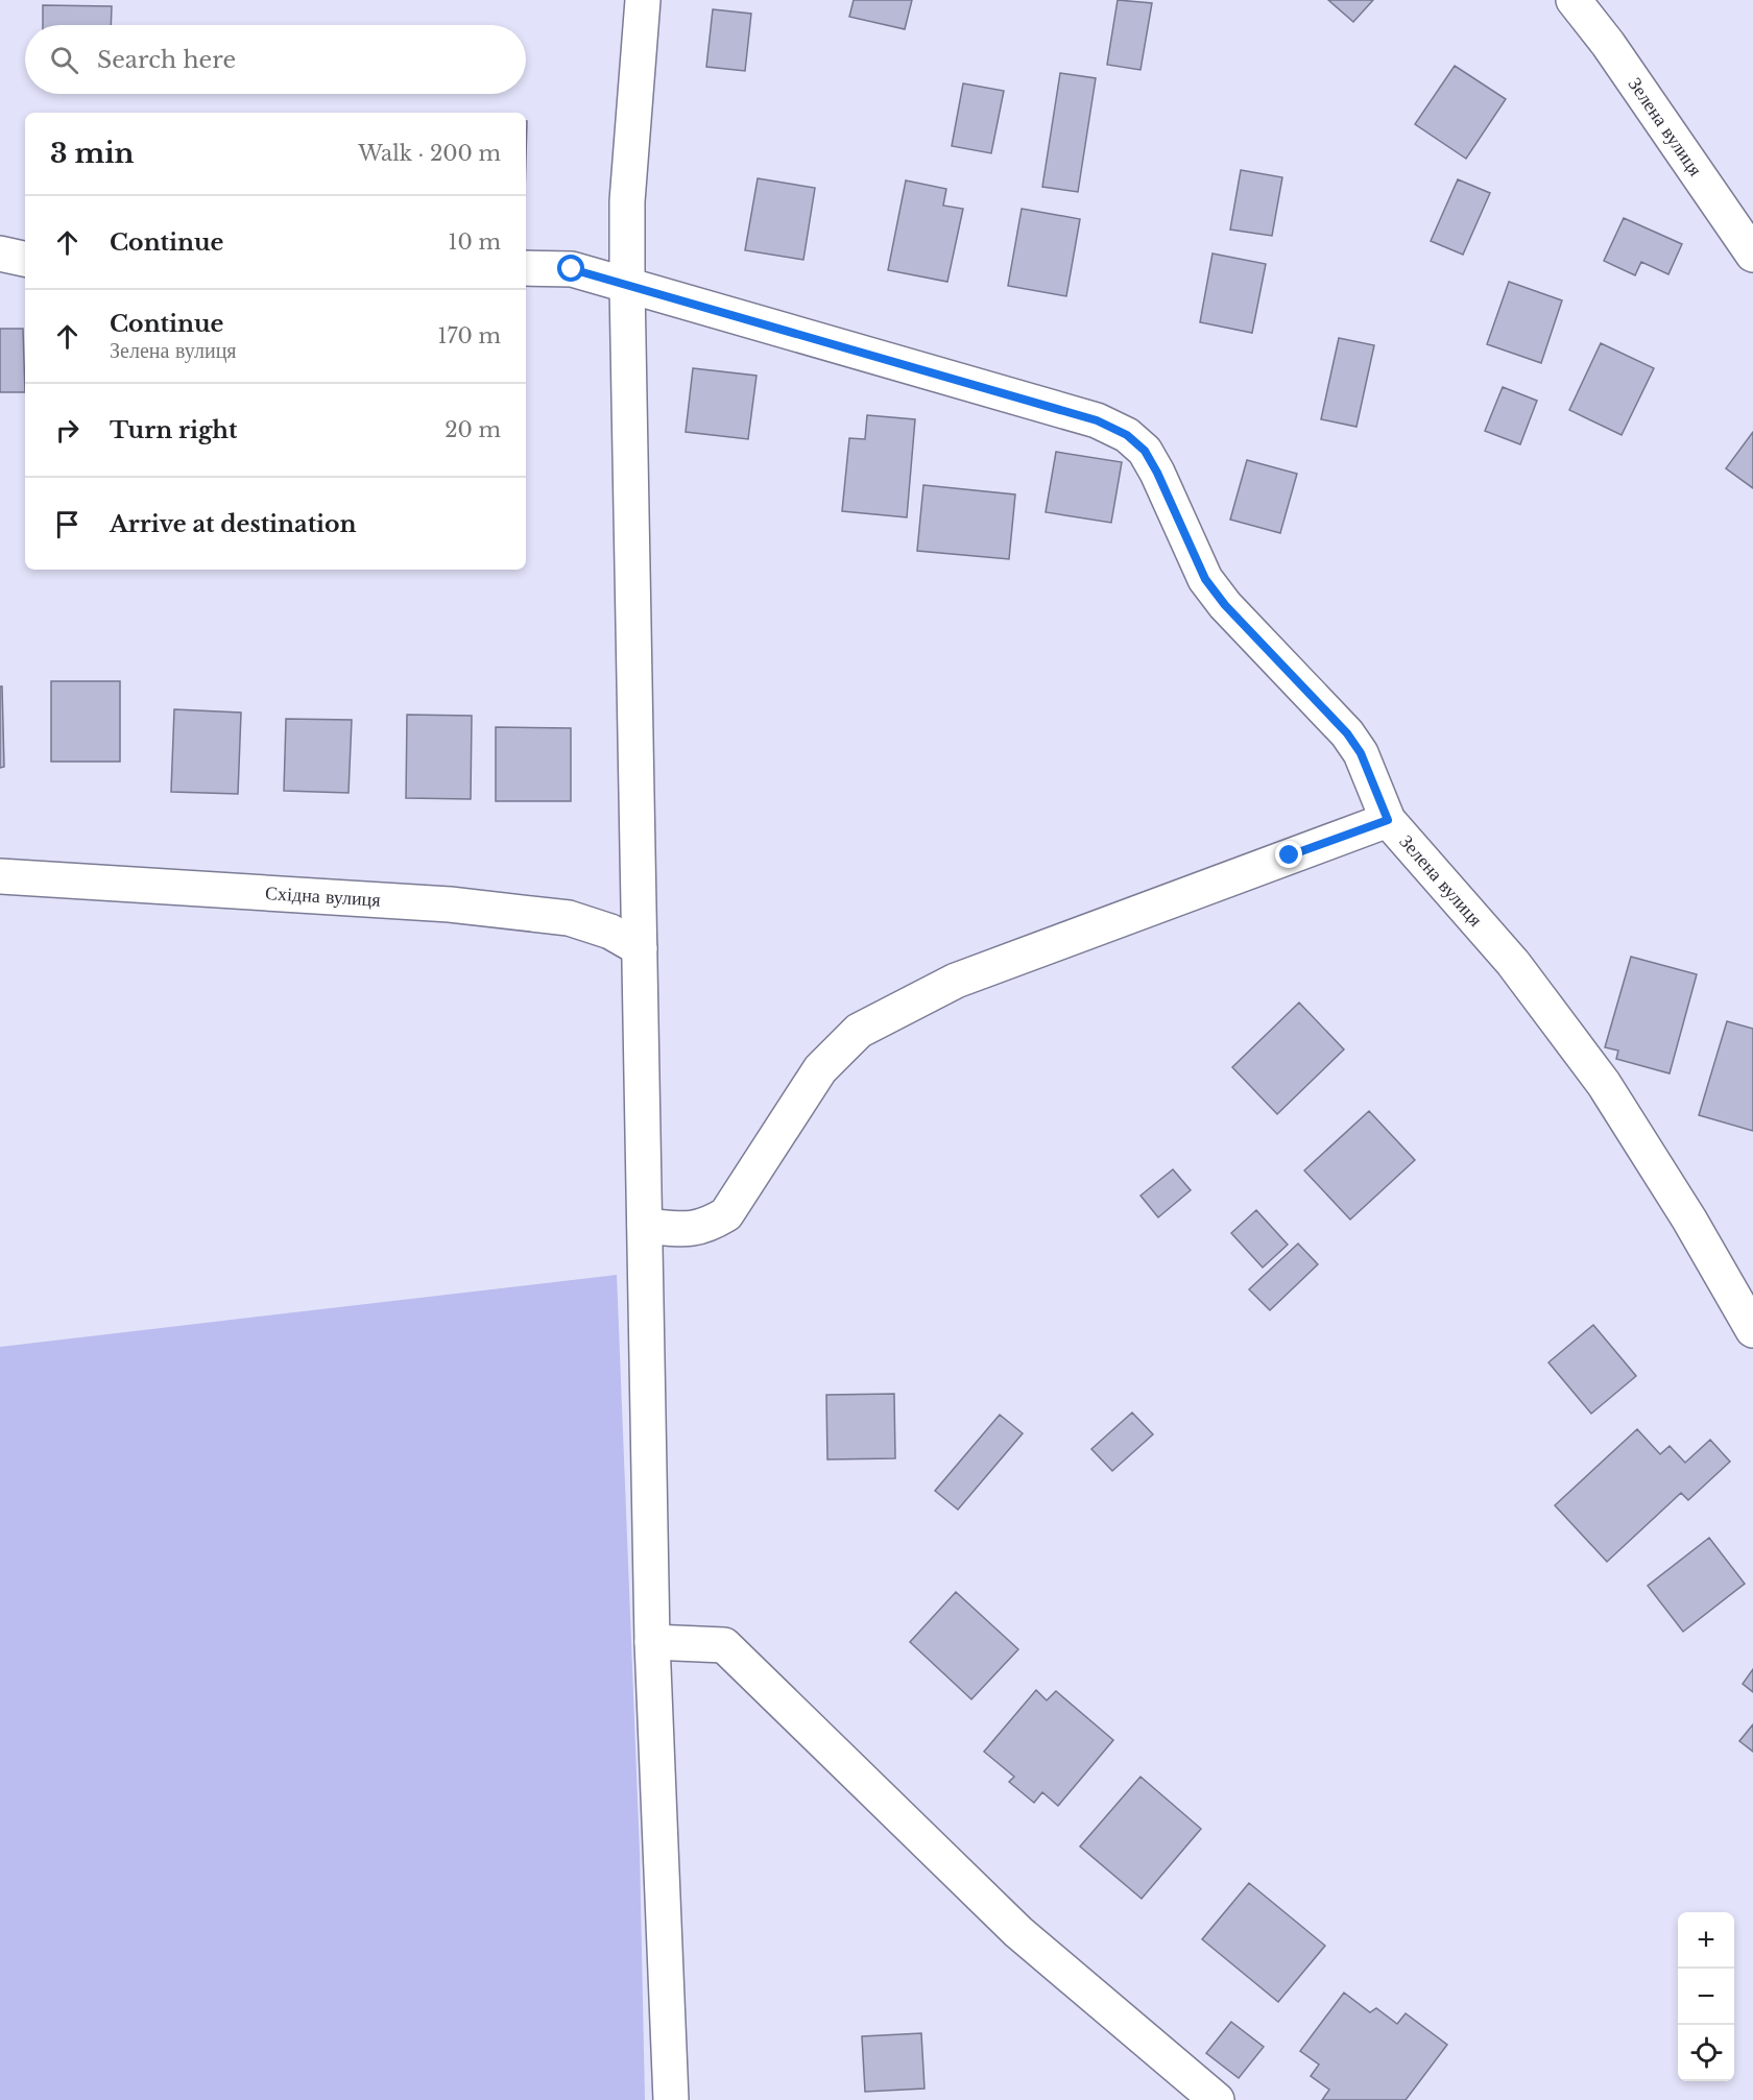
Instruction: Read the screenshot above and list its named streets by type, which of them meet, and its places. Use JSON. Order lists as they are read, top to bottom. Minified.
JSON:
{"streets":{"street":["Зелена вулиця","Східна вулиця"]},"page":{"search":"Search here","heading":["3 min","Walk · 200 m"],"list":[["Continue","10 m"],["Continue","Зелена вулиця","170 m"],["Turn right","20 m"],"Arrive at destination"],"map_buttons":["+","−"]}}
